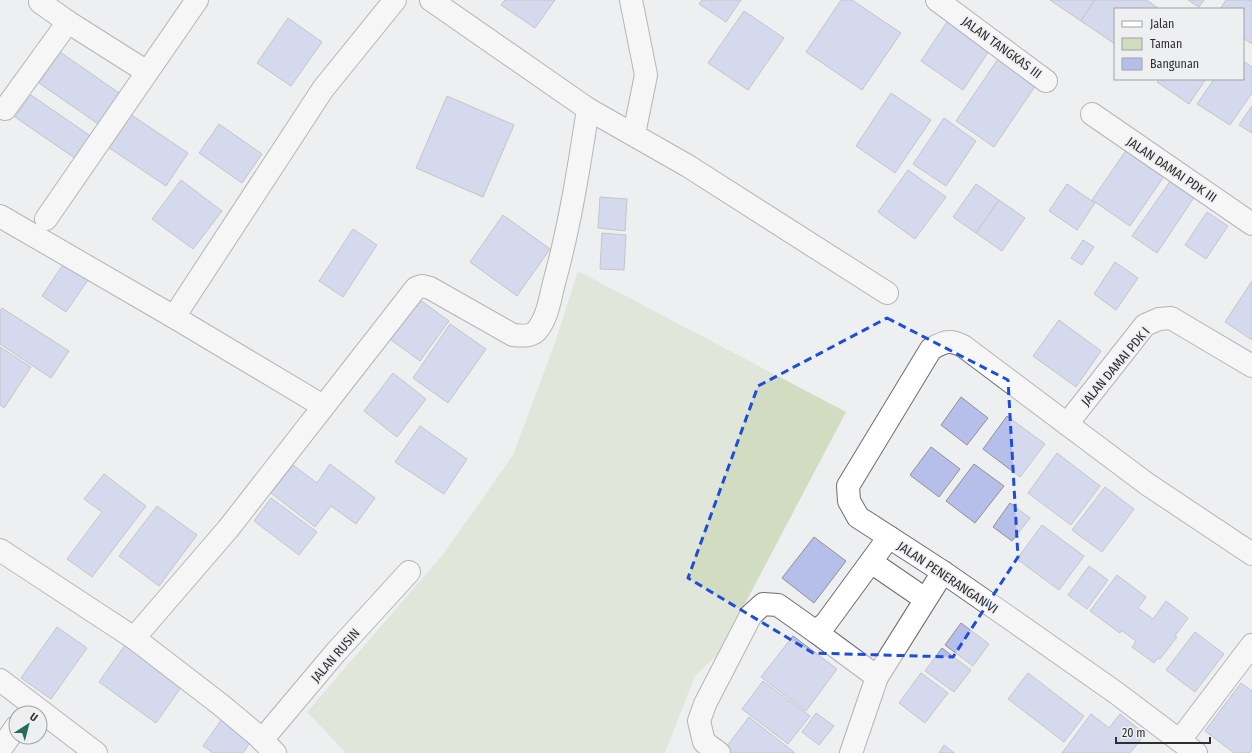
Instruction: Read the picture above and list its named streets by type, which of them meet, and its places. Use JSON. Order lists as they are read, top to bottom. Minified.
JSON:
{"streets":{"street":["JALAN TANGKAS III","JALAN DAMAI PDK III","JALAN DAMAI PDK I","JALAN PENERANGAN VI","JALAN RUSIN"]},"legend":["Jalan","Taman","Bangunan"],"scale_bar":"20 m","north":"top right"}
